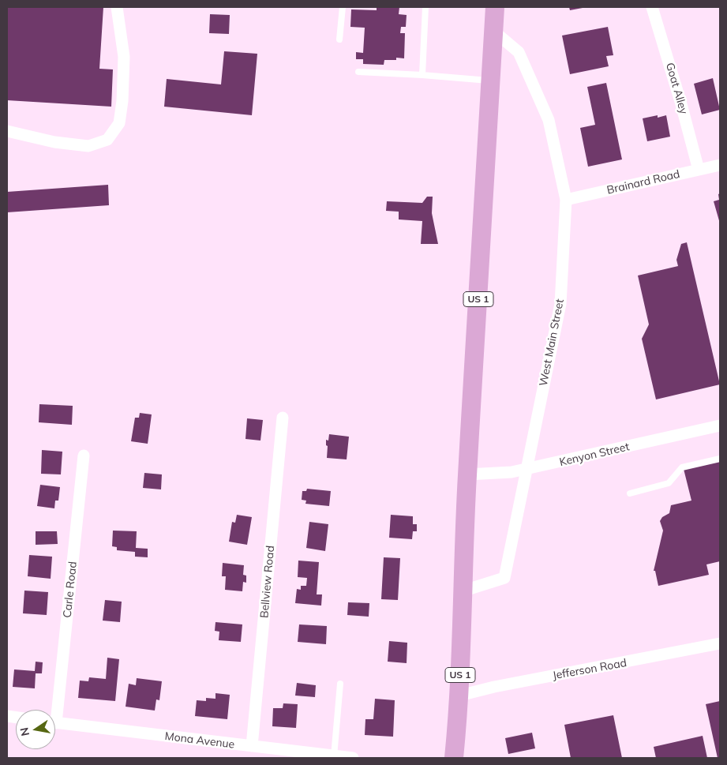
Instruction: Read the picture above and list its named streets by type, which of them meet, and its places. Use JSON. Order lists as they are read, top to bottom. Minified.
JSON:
{"streets":{"main road":["US 1"],"street":["Goat Alley","Brainard Road","West Main Street","Kenyon Street","Bellview Road","Carle Road","Jefferson Road","Mona Avenue"]},"crossings":[["Goat Alley","Brainard Road"],["Brainard Road","West Main Street"],["US 1","West Main Street"],["US 1","Kenyon Street"],["US 1","Jefferson Road"],["West Main Street","Kenyon Street"],["Bellview Road","Mona Avenue"]],"north":"left"}
